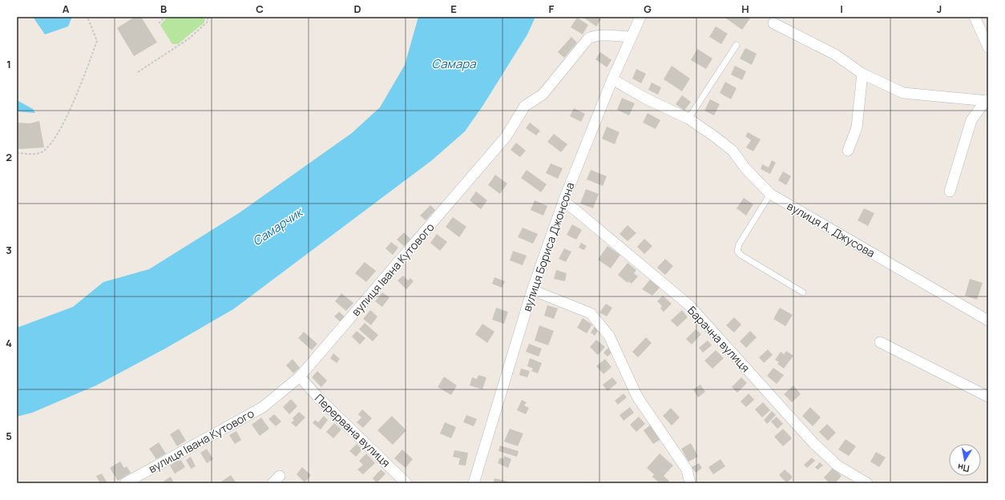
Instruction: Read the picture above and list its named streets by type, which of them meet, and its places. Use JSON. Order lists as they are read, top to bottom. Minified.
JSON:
{"streets":{"street":["вулиця А. Джусова","вулиця Бориса Джонсона","вулиця Івана Кутового","Барачна вулиця","Перервана вулиця"]},"crossings":[["вулиця А. Джусова","вулиця Бориса Джонсона"],["вулиця Бориса Джонсона","вулиця Івана Кутового"],["вулиця Бориса Джонсона","Барачна вулиця"],["вулиця Івана Кутового","Перервана вулиця"]],"water":["Самара","Самарчик"],"north":"bottom","grid":{"columns":["A","B","C","D","E","F","G","H","I","J"],"rows":["1","2","3","4","5"]}}
